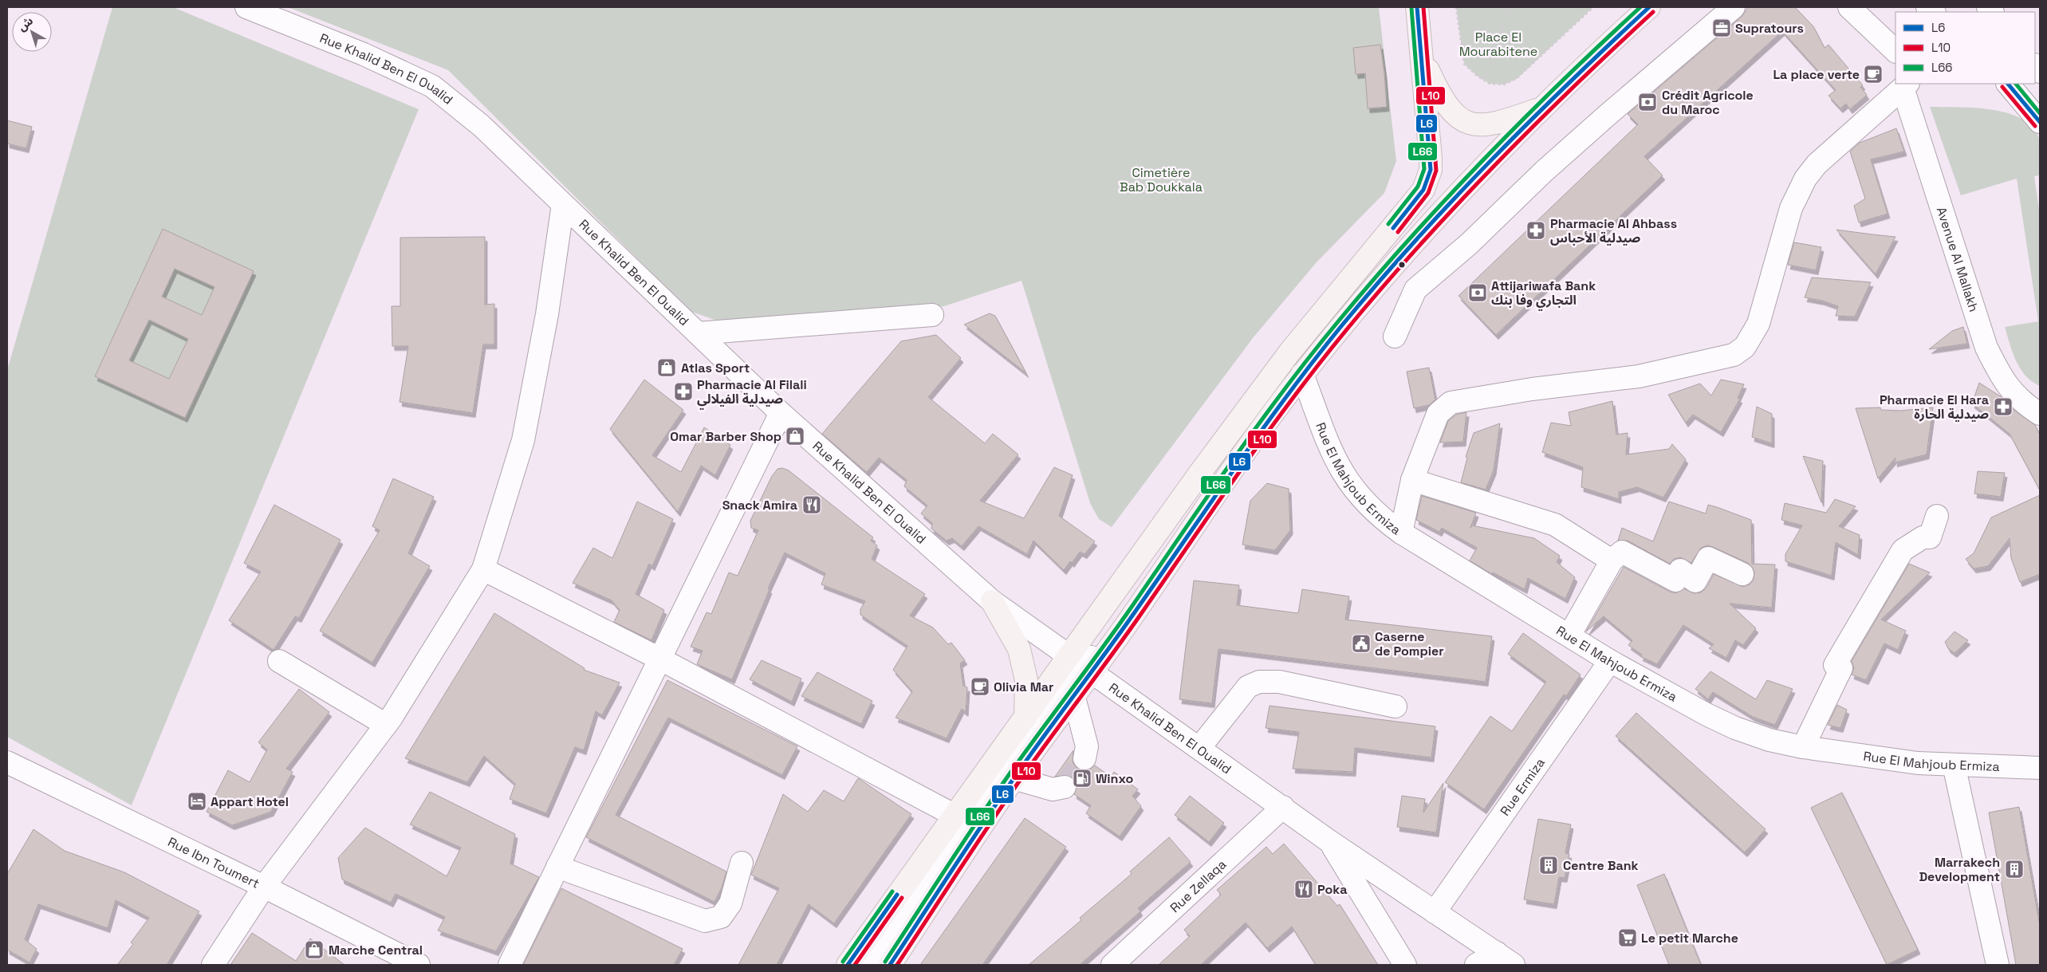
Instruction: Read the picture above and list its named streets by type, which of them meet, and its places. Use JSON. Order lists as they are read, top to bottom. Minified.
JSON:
{"streets":{"street":["Rue Khalid Ben El Oualid","Avenue Al Mallakh","Rue El Mahjoub Ermiza","Rue Ermiza","Rue Ibn Toumert","Rue Zellaqa"]},"crossings":[["Rue Khalid Ben El Oualid","Rue Ermiza"],["Rue Khalid Ben El Oualid","Rue Zellaqa"],["Rue El Mahjoub Ermiza","Rue Ermiza"]],"parks":["Place El Mourabitene","Cimetière Bab Doukkala"],"places":{"office":["Supratours"],"cafe":["La place verte","Olivia Mar"],"bank":["Crédit Agricole du Maroc","Attijariwafa Bank التجاري وفا بنك"],"pharmacy":["Pharmacie Al Ahbass صيدلية الأحباس","Pharmacie Al Filali صيدلية الفيلالي","Pharmacie El Hara صيدلية الحارة"],"shop":["Atlas Sport","Omar Barber Shop","Marche Central"],"restaurant":["Snack Amira","Poka"],"public building":["Caserne de Pompier"],"fuel station":["Winxo"],"hotel":["Appart Hotel"],"building":["Centre Bank","Marrakech Development"],"supermarket":["Le petit Marche"]},"lines":["transit line L6","transit line L10","transit line L66"],"legend":["L6","L10","L66"],"north":"top left"}
